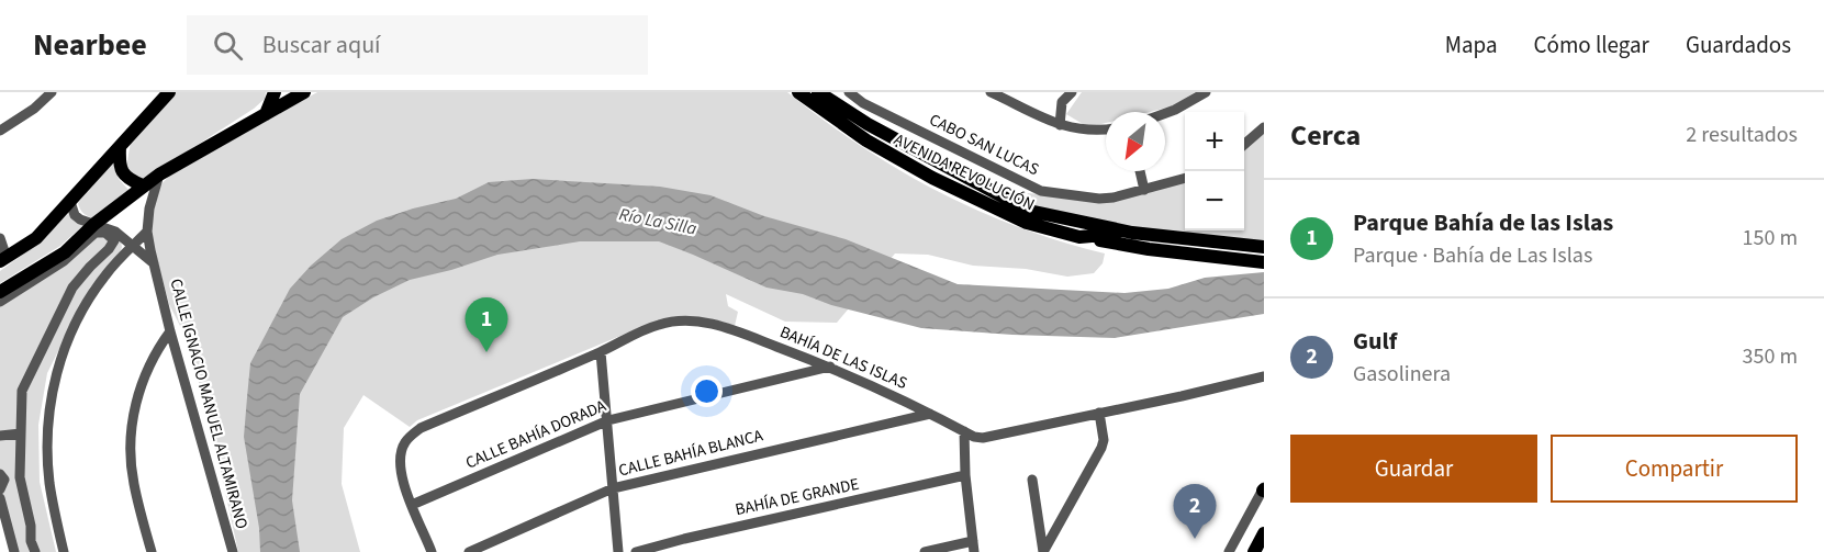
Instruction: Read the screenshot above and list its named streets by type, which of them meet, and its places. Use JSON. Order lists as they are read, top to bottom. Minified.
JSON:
{"streets":{"main road":["AVENIDA REVOLUCIÓN"],"street":["CABO SAN LUCAS","BAHÍA DE LAS ISLAS","CALLE IGNACIO MANUEL ALTAMIRANO","CALLE BAHÍA DORADA","CALLE BAHÍA BLANCA","BAHÍA DE GRANDE"]},"crossings":[["BAHÍA DE LAS ISLAS","CALLE BAHÍA DORADA"],["BAHÍA DE LAS ISLAS","CALLE BAHÍA BLANCA"]],"water":["Río La Silla"],"north":"bottom left","page":{"header":"Nearbee","search":"Buscar aquí","nav":["Mapa","Cómo llegar","Guardados"],"heading":["Cerca","2 resultados"],"map_buttons":["+","−"],"list":[{"mark":"1","name":"Parque Bahía de las Islas","note":"Parque · Bahía de Las Islas","value":"150 m"},{"mark":"2","name":"Gulf","note":"Gasolinera","value":"350 m"}],"pins":["1","2"],"buttons":["Guardar","Compartir"]}}
